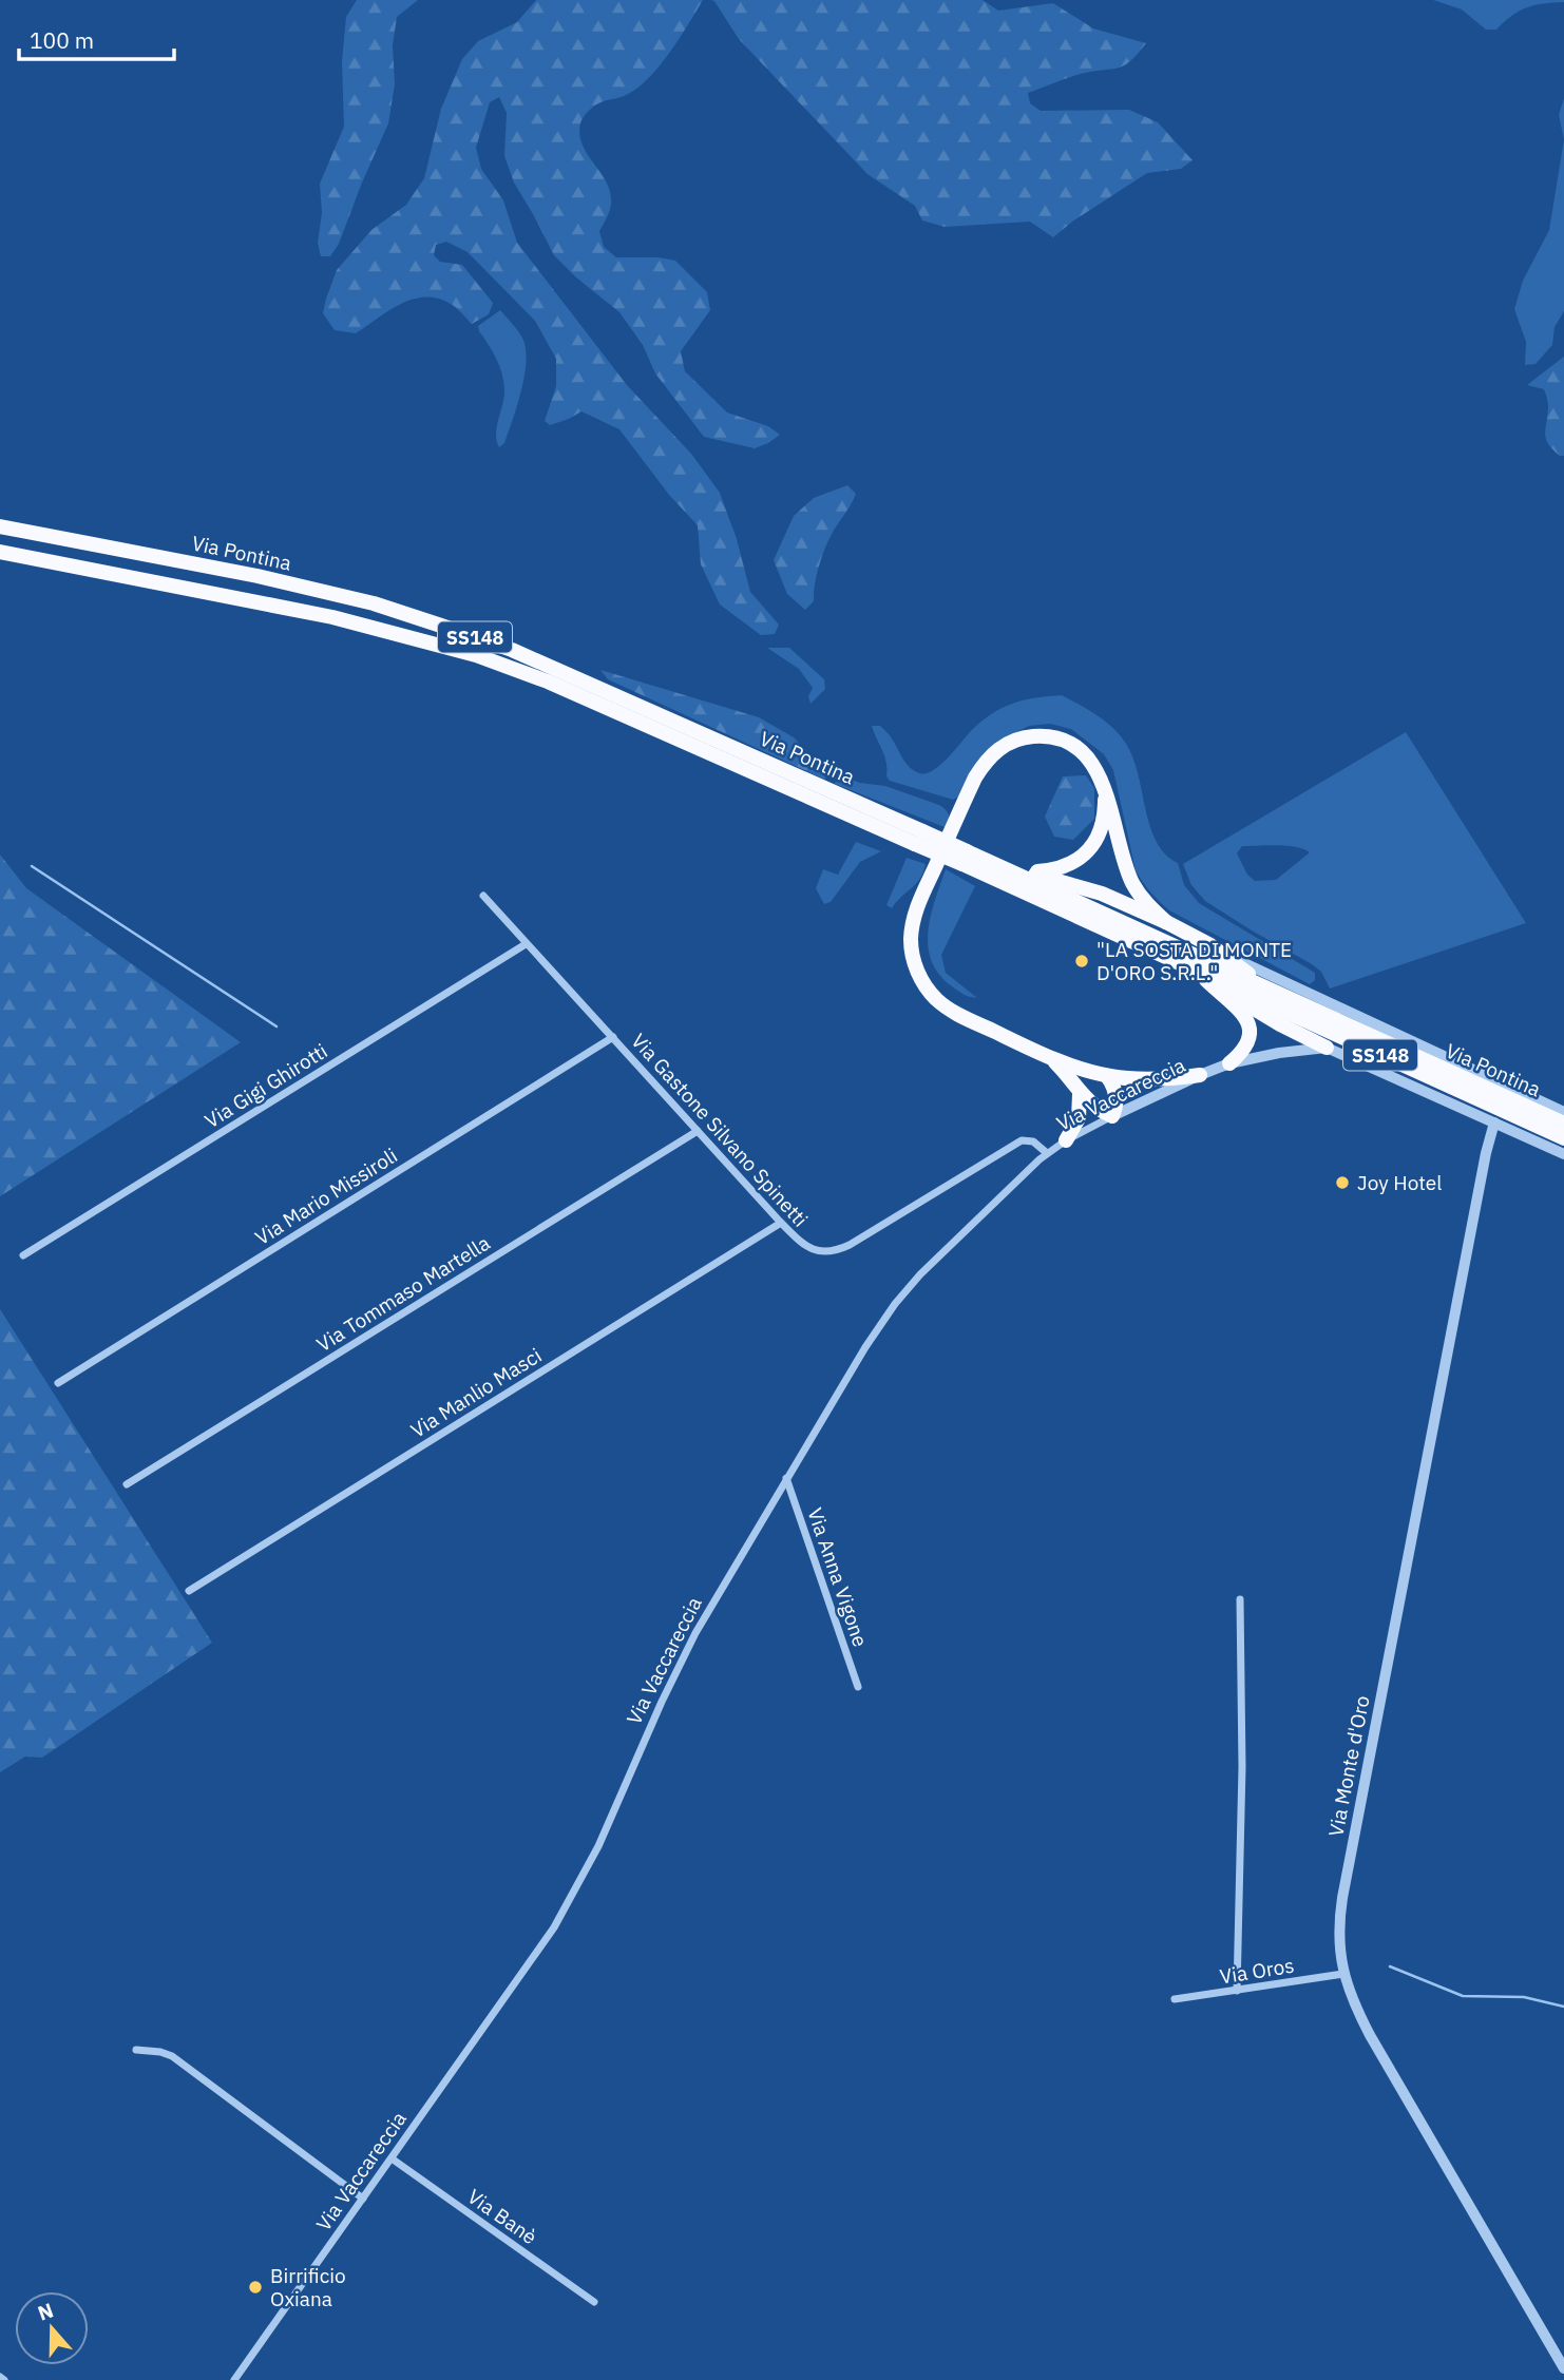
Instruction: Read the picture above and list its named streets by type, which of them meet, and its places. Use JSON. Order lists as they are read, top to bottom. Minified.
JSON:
{"streets":{"highway":["Via Pontina","SS148"],"street":["Via Gigi Ghirotti","Via Vaccareccia","Via Gastone Silvano Spinetti","Via Mario Missiroli","Via Tommaso Martella","Via Manlio Masci","Via Anna Vigone","Via Monte d'Oro","Via Oros","Via Banè"]},"crossings":[["Via Gigi Ghirotti","Via Gastone Silvano Spinetti"],["Via Vaccareccia","Via Gastone Silvano Spinetti"],["Via Vaccareccia","Via Anna Vigone"],["Via Vaccareccia","Via Banè"],["Via Gastone Silvano Spinetti","Via Mario Missiroli"],["Via Gastone Silvano Spinetti","Via Tommaso Martella"],["Via Gastone Silvano Spinetti","Via Manlio Masci"],["Via Monte d'Oro","Via Oros"]],"places":["\"LA SOSTA DI MONTE D'ORO S.R.L.\"","Joy Hotel","Birrificio Oxiana"],"scale_bar":"100 m","north":"top"}
